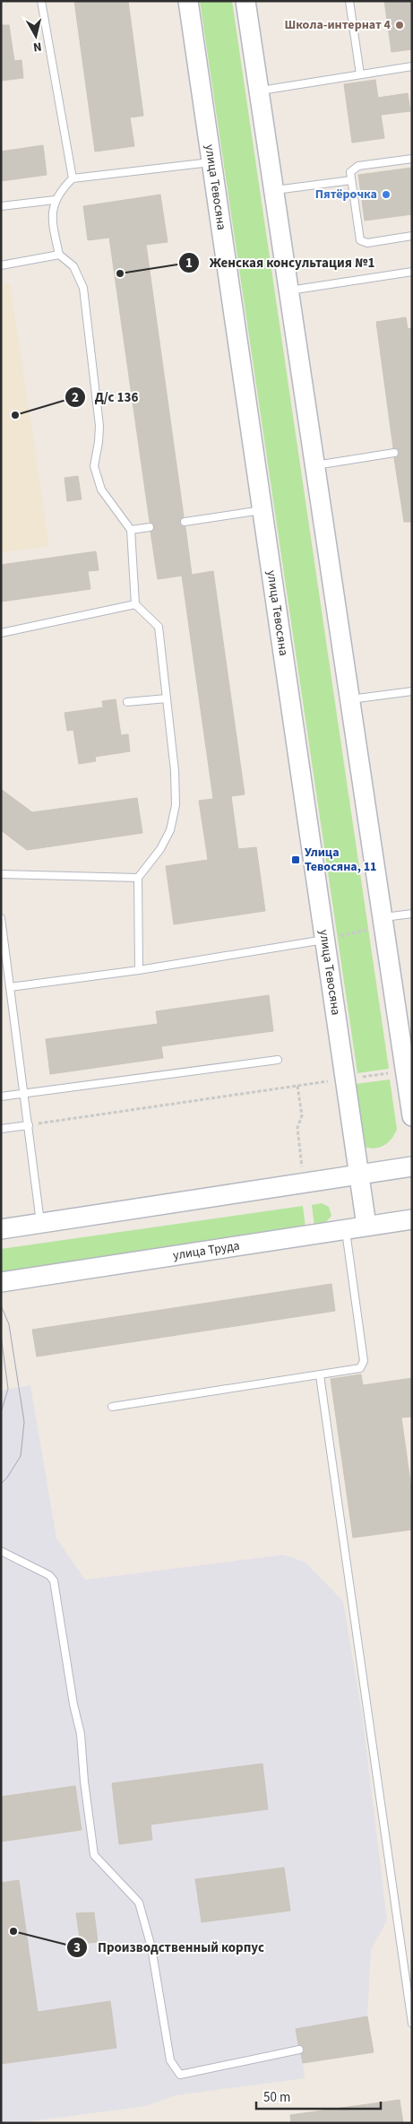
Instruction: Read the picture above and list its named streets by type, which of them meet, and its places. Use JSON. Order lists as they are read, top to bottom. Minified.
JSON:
{"streets":{"main road":["улица Тевосяна","улица Труда"]},"crossings":[["улица Тевосяна","улица Труда"]],"places":{"other":["Школа-интернат 4","Пятёрочка","Женская консультация №1","Д/с 136","Производственный корпус"],"transit":["Улица Тевосяна, 11"]},"scale_bar":"50 m","north":"bottom"}
